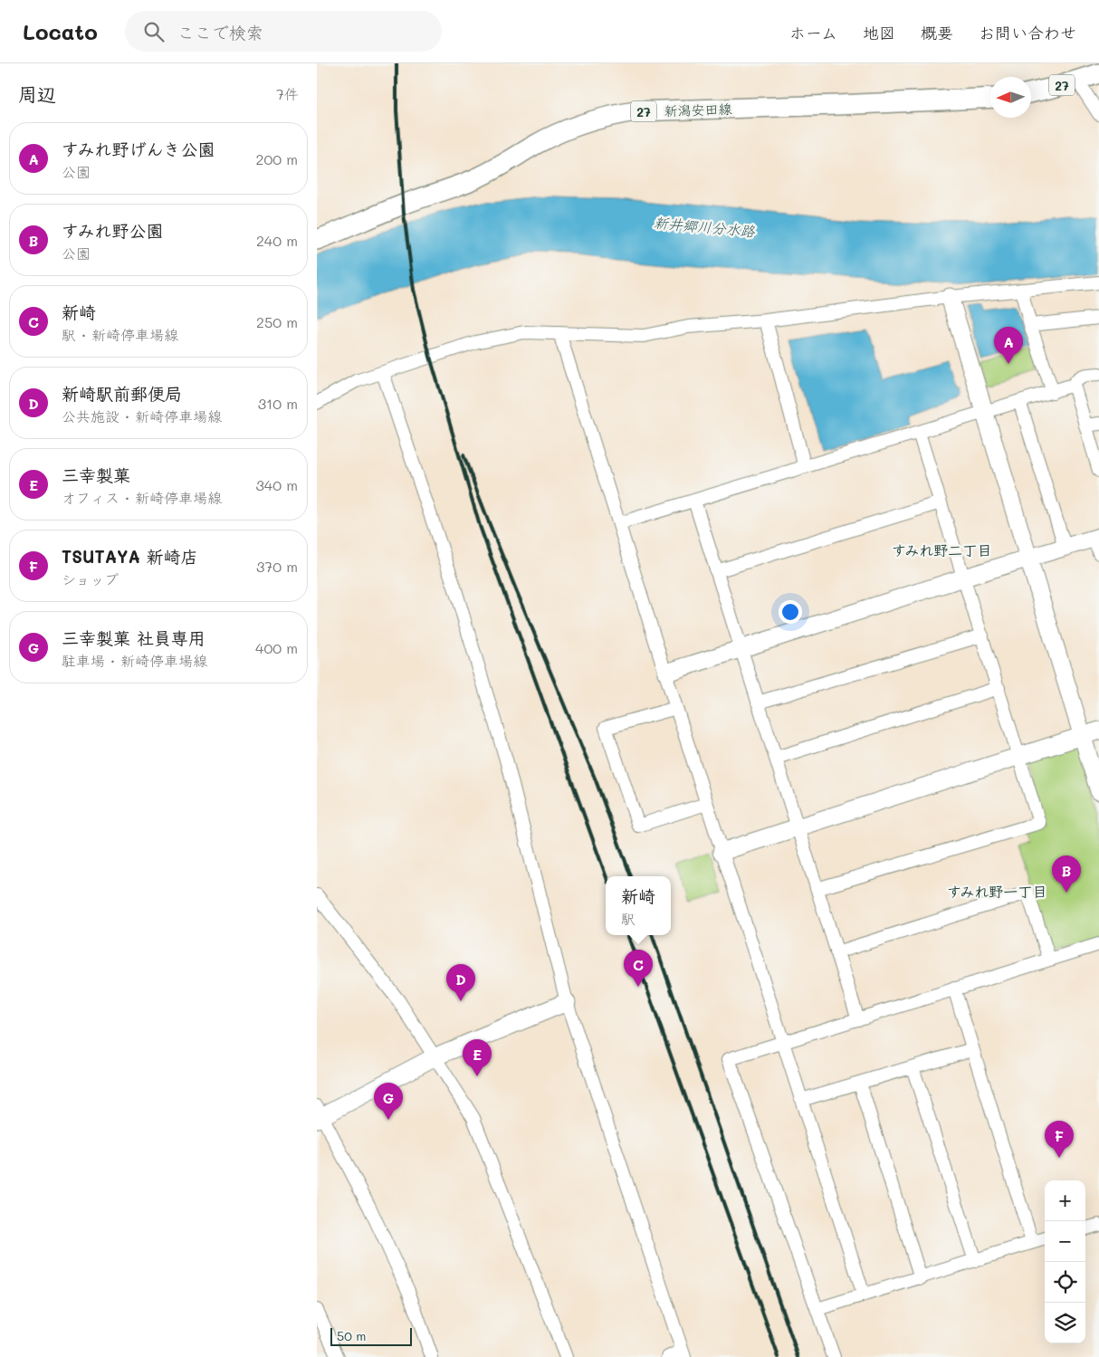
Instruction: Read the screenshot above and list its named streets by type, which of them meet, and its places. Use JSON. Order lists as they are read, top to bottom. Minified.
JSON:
{"streets":{"main road":["27","新潟安田線"]},"districts":["すみれ野二丁目","すみれ野一丁目"],"water":["新井郷川分水路"],"scale_bar":"50 m","north":"left","page":{"header":"Locato","search":"ここで検索","nav":["ホーム","地図","概要","お問い合わせ"],"heading":["周辺","7件"],"list":[{"mark":"A","name":"すみれ野げんき公園","note":"公園","value":"200 m"},{"mark":"B","name":"すみれ野公園","note":"公園","value":"240 m"},{"mark":"C","name":"新崎","note":"駅 · 新崎停車場線","value":"250 m"},{"mark":"D","name":"新崎駅前郵便局","note":"公共施設 · 新崎停車場線","value":"310 m"},{"mark":"E","name":"三幸製菓","note":"オフィス · 新崎停車場線","value":"340 m"},{"mark":"F","name":"TSUTAYA 新崎店","note":"ショップ","value":"370 m"},{"mark":"G","name":"三幸製菓 社員専用","note":"駐車場 · 新崎停車場線","value":"400 m"}],"pins":["A","B","C","D","E","G","F"],"popup":["新崎","駅"],"map_buttons":["+","−"],"scale":"50 m"}}
